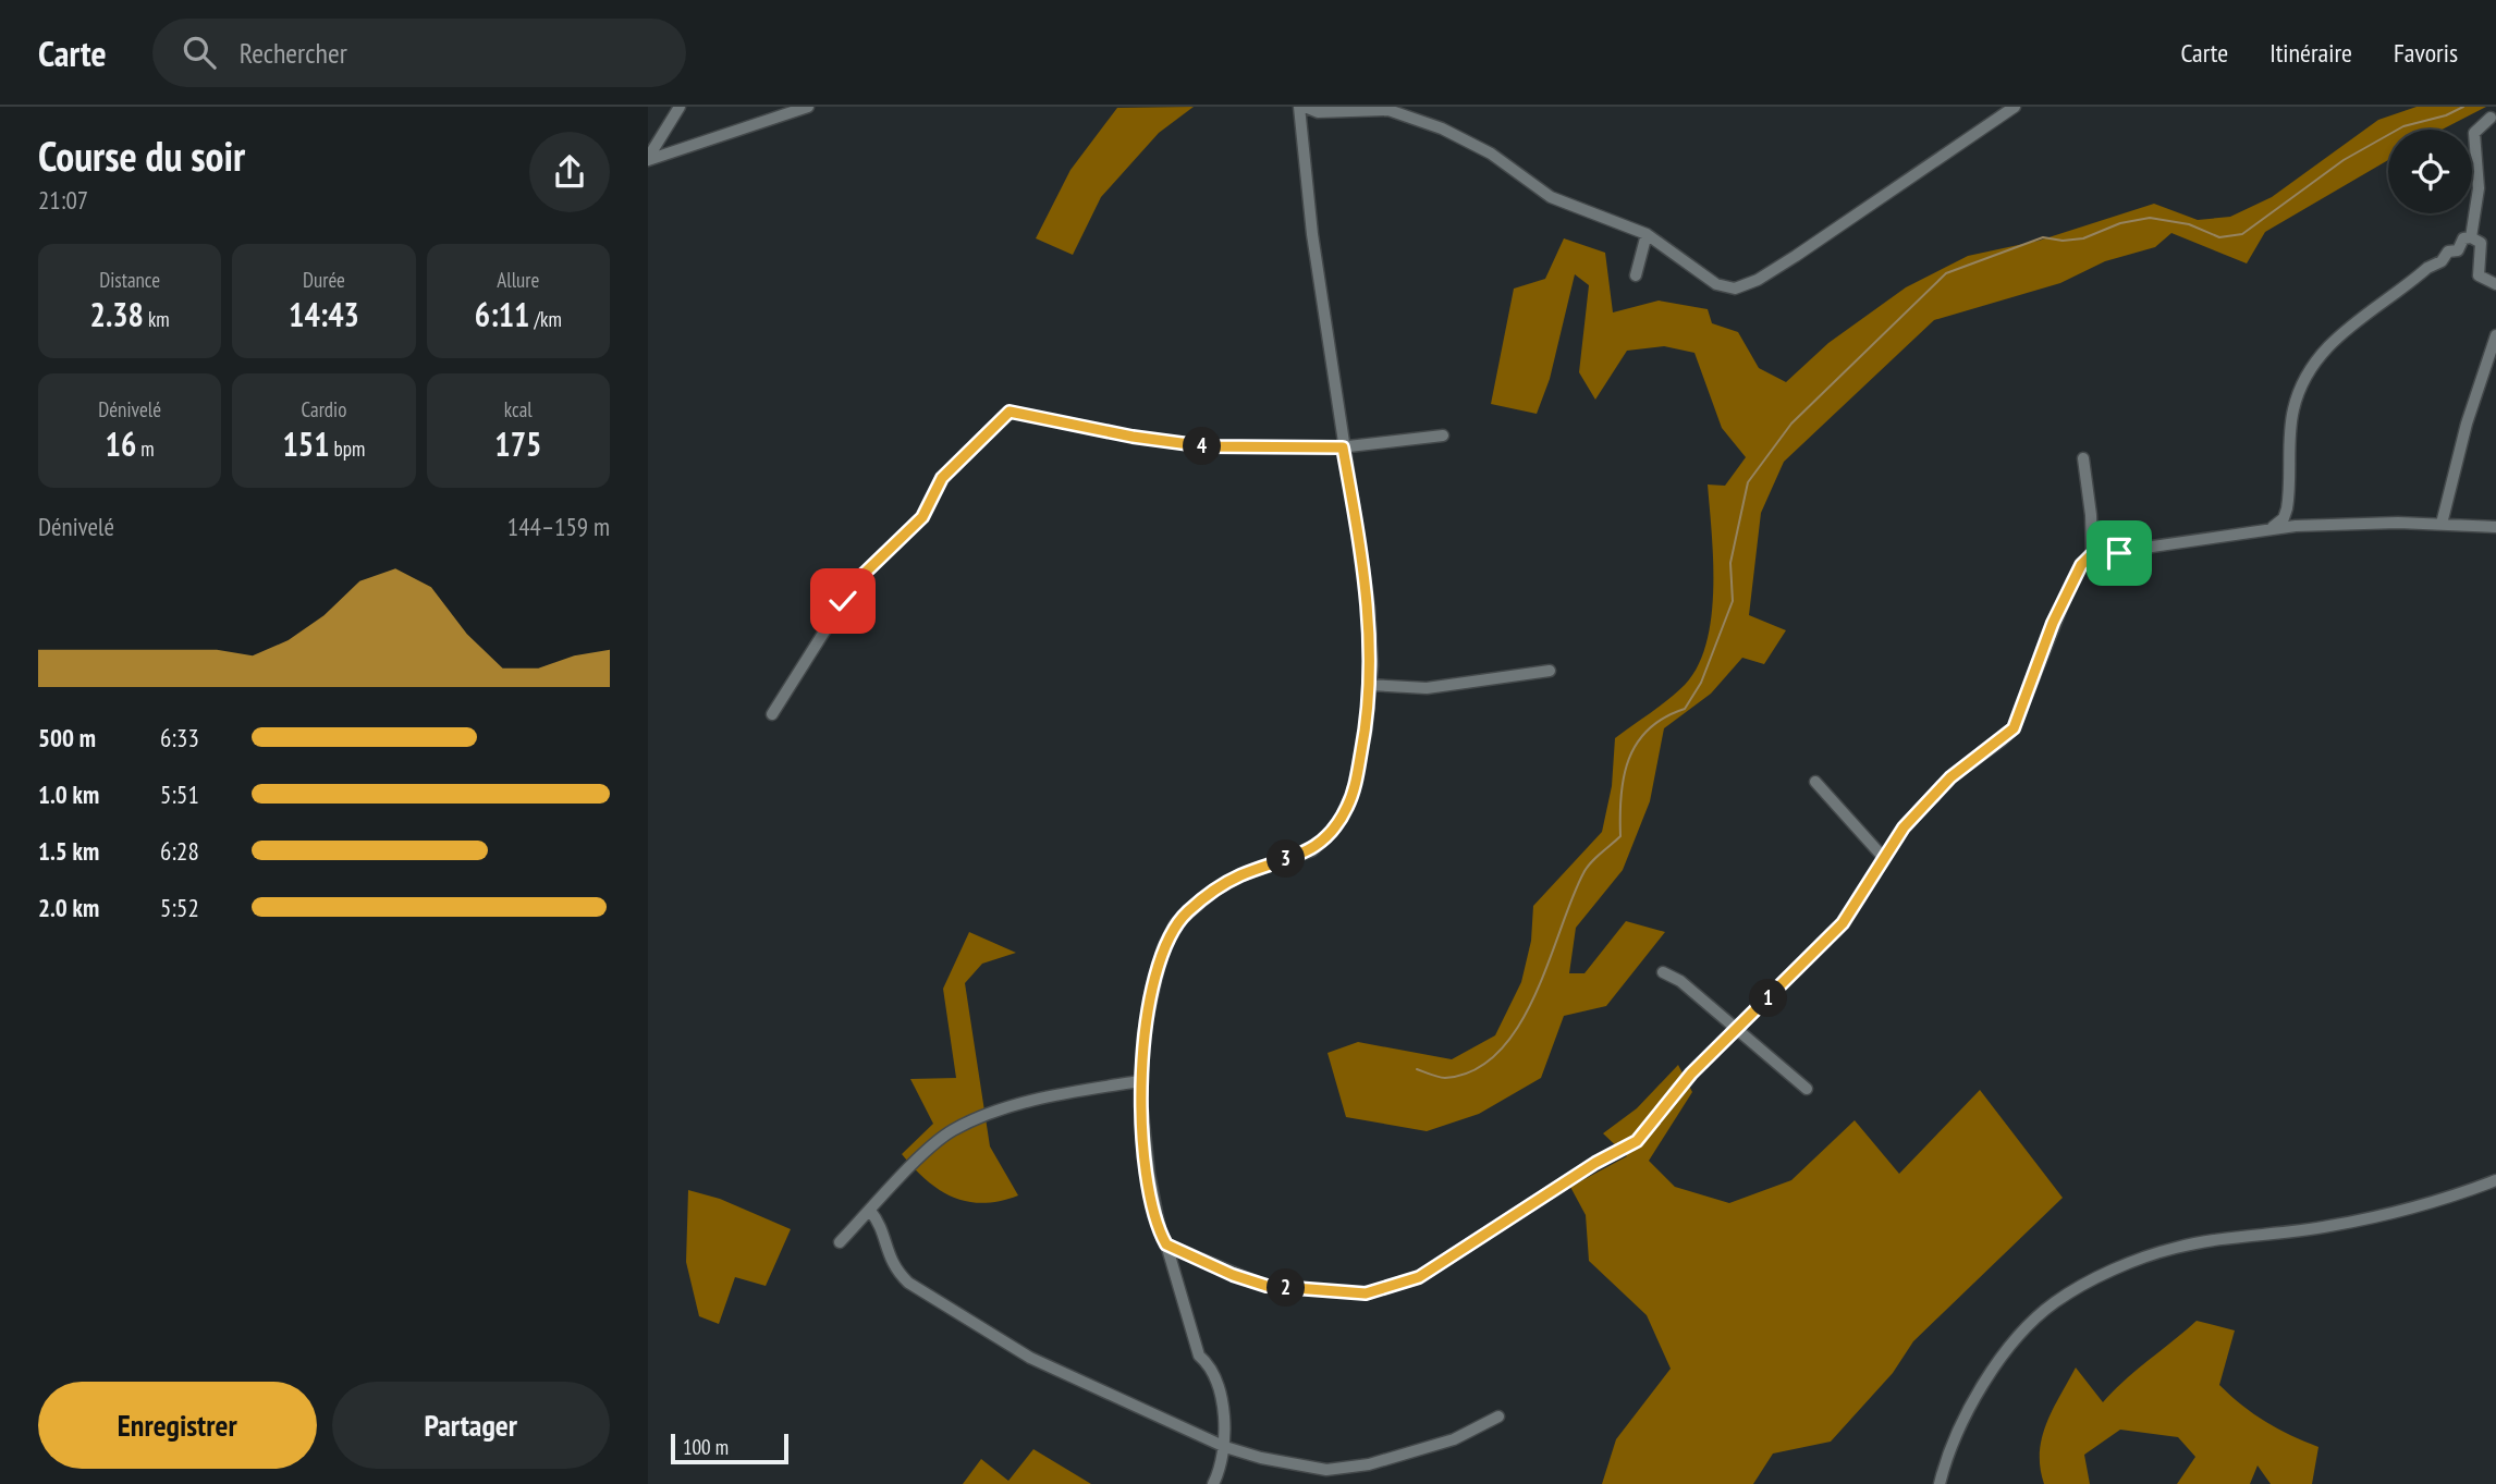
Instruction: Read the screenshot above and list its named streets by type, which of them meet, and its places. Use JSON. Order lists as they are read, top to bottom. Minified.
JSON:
{"scale_bar":"100 m","page":{"header":"Carte","search":"Rechercher","nav":["Carte","Itinéraire","Favoris"],"heading":["Course du soir","21:07"],"stats":[["Distance","2.38 km"],["Durée","14:43"],["Allure","6:11 /km"],["Dénivelé","16 m"],["Cardio","151 bpm"],["kcal","175"]],"pins":["4","3","1","2"],"chart":["Dénivelé","144–159 m"],"list":[{"name":"500 m","note":"6:33"},{"name":"1.0 km","note":"5:51"},{"name":"1.5 km","note":"6:28"},{"name":"2.0 km","note":"5:52"}],"buttons":["Enregistrer","Partager"],"scale":"100 m"}}
